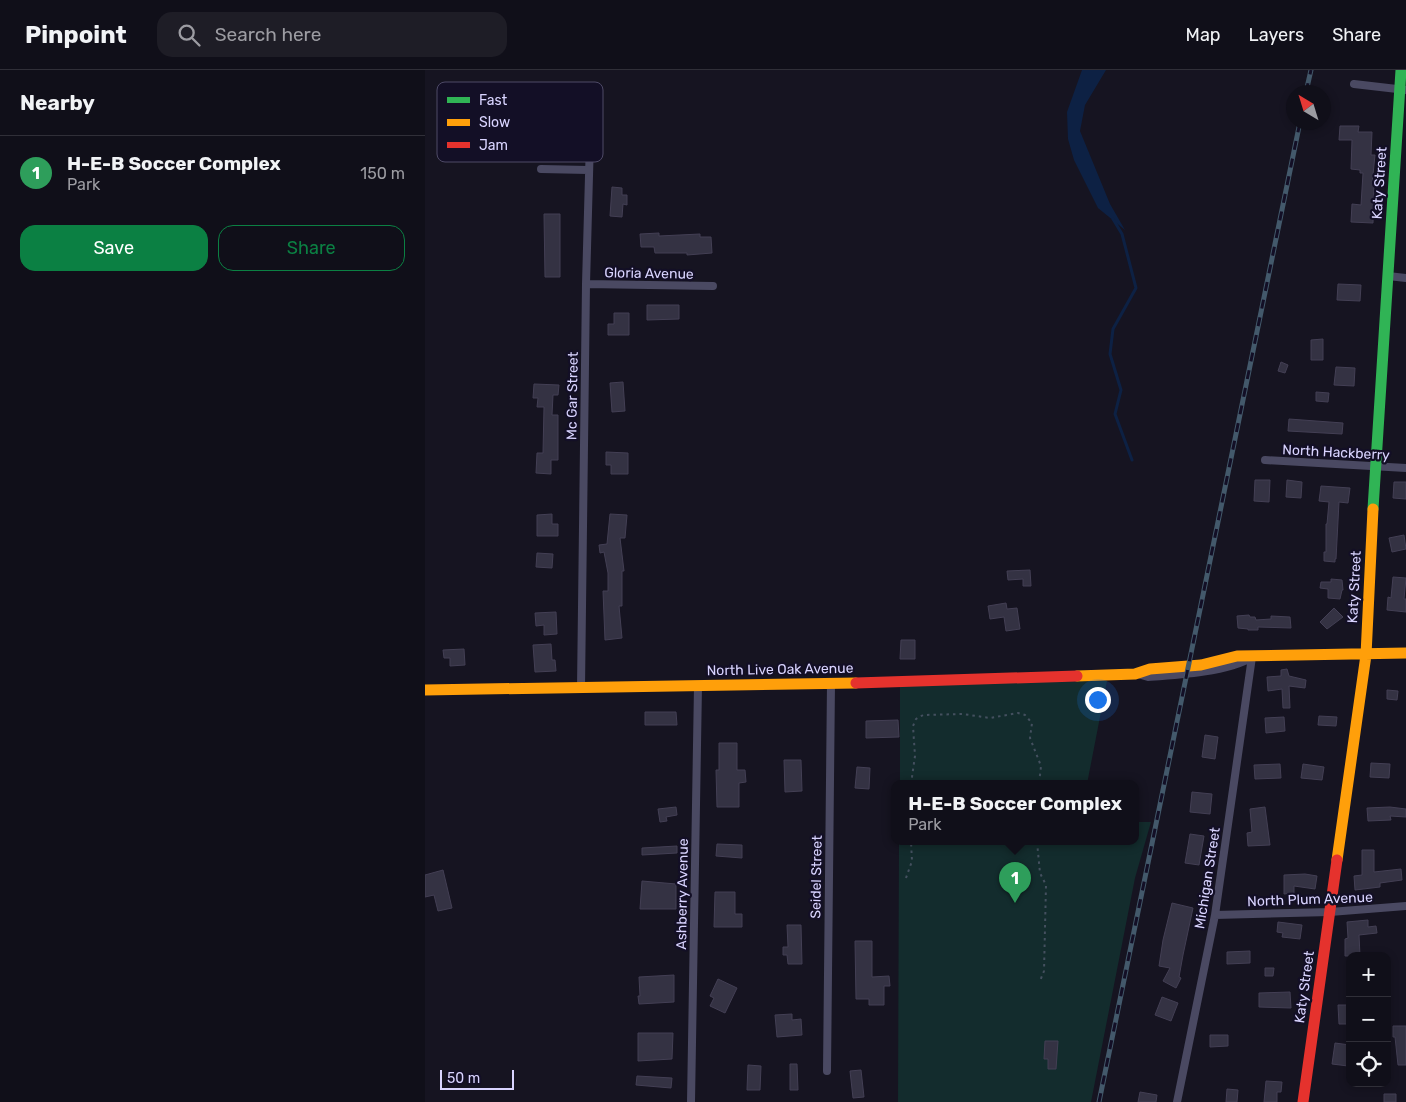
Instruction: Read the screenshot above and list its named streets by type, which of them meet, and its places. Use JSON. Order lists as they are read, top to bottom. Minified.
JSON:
{"streets":{"street":["Katy Street","Gloria Avenue","Mc Gar Street","North Hackberry","North Live Oak Avenue","Seidel Street","Michigan Street","Ashberry Avenue","North Plum Avenue"]},"crossings":[["Katy Street","North Hackberry"],["Katy Street","North Live Oak Avenue"],["Katy Street","North Plum Avenue"],["Gloria Avenue","Mc Gar Street"],["Mc Gar Street","North Live Oak Avenue"],["North Live Oak Avenue","Seidel Street"],["North Live Oak Avenue","Michigan Street"],["North Live Oak Avenue","Ashberry Avenue"],["Michigan Street","North Plum Avenue"]],"legend":["Fast","Slow","Jam"],"scale_bar":"50 m","north":"top left","page":{"header":"Pinpoint","search":"Search here","nav":["Map","Layers","Share"],"heading":"Nearby","list":[{"mark":"1","name":"H-E-B Soccer Complex","note":"Park","value":"150 m"}],"buttons":["Save","Share"],"popup":["H-E-B Soccer Complex","Park"],"pins":"1","map_buttons":["+","−"],"scale":"50 m"}}
